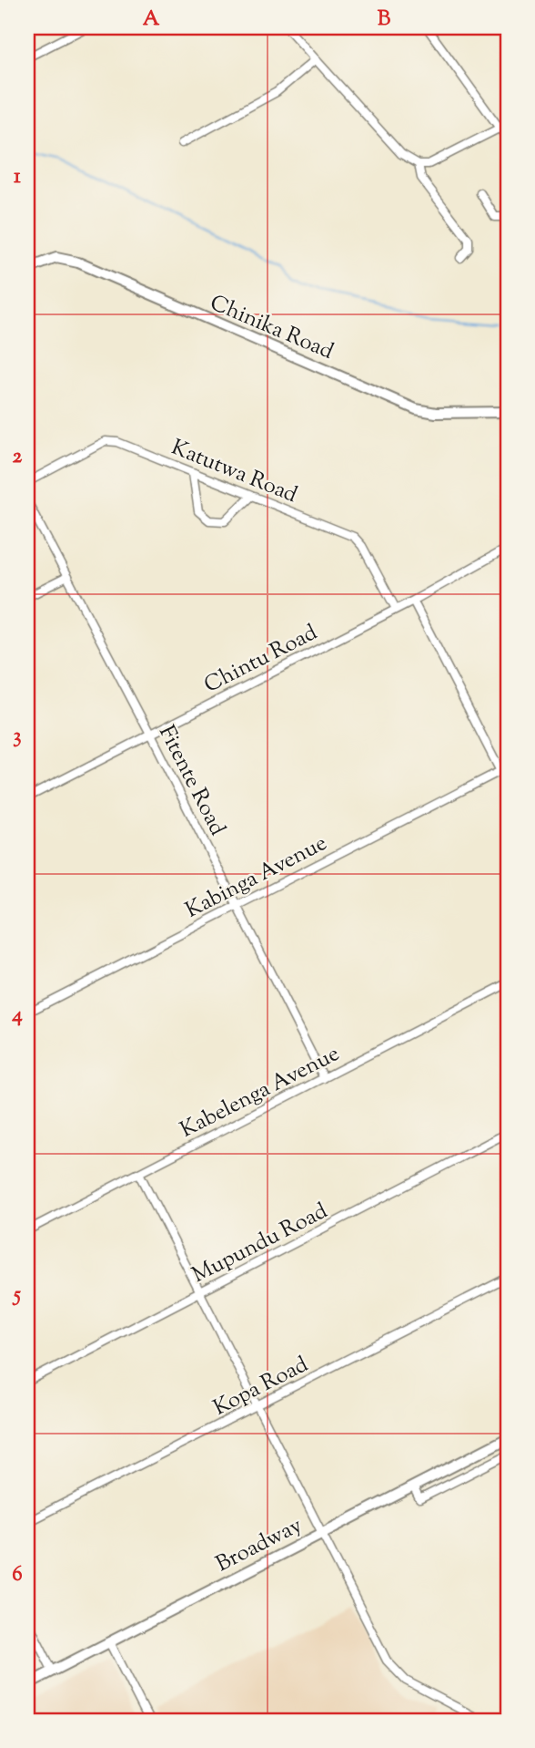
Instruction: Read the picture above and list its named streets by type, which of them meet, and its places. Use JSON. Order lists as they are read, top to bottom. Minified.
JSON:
{"streets":{"main road":["Chinika Road","Broadway"],"street":["Katutwa Road","Chintu Road","Fitente Road","Kabinga Avenue","Kabelenga Avenue","Mupundu Road","Kopa Road"]},"crossings":[["Katutwa Road","Chintu Road"],["Chintu Road","Fitente Road"],["Fitente Road","Kabinga Avenue"],["Fitente Road","Kabelenga Avenue"]],"grid":{"columns":["A","B"],"rows":["1","2","3","4","5","6"]}}
